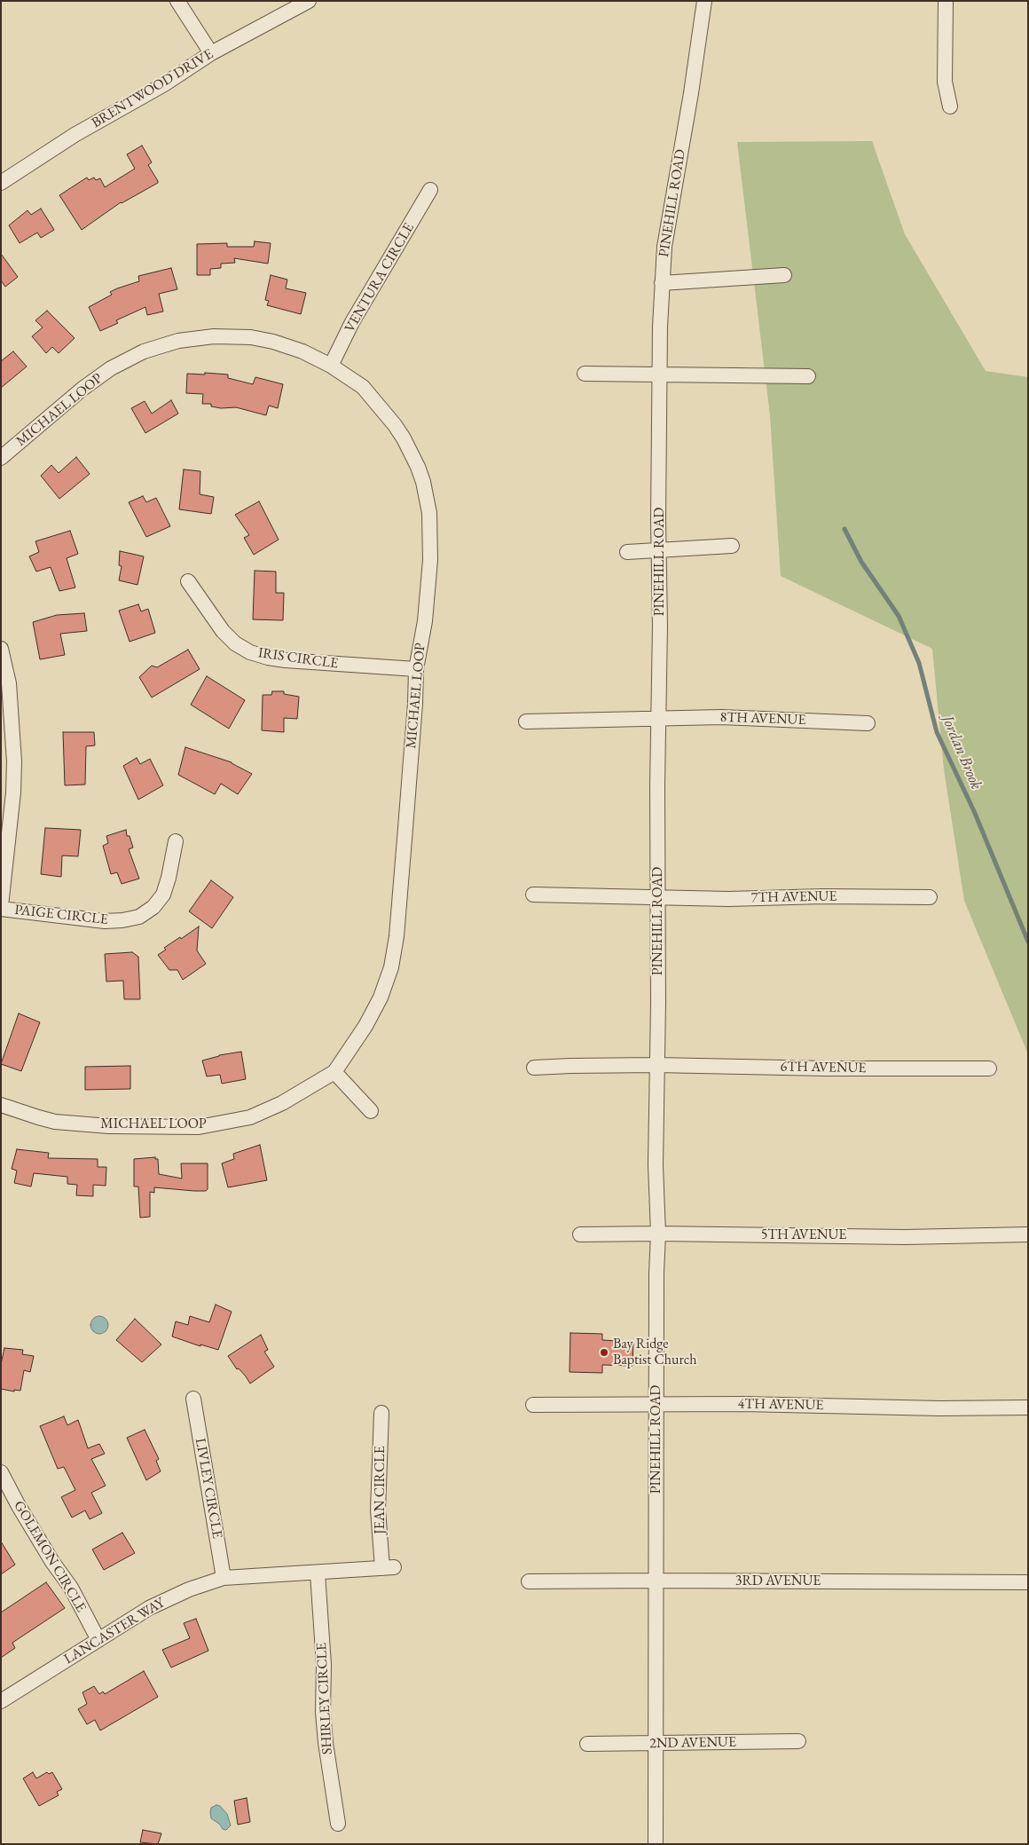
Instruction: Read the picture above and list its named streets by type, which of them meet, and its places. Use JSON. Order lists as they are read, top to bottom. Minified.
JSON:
{"streets":{"street":["BRENTWOOD DRIVE","PINEHILL ROAD","VENTURA CIRCLE","MICHAEL LOOP","IRIS CIRCLE","8TH AVENUE","7TH AVENUE","PAIGE CIRCLE","6TH AVENUE","5TH AVENUE","4TH AVENUE","LIVLEY CIRCLE","JEAN CIRCLE","GOLEMON CIRCLE","3RD AVENUE","LANCASTER WAY","SHIRLEY CIRCLE","2ND AVENUE"]},"crossings":[["PINEHILL ROAD","8TH AVENUE"],["PINEHILL ROAD","7TH AVENUE"],["PINEHILL ROAD","6TH AVENUE"],["PINEHILL ROAD","5TH AVENUE"],["PINEHILL ROAD","4TH AVENUE"],["PINEHILL ROAD","3RD AVENUE"],["PINEHILL ROAD","2ND AVENUE"],["VENTURA CIRCLE","MICHAEL LOOP"],["MICHAEL LOOP","IRIS CIRCLE"],["LIVLEY CIRCLE","LANCASTER WAY"],["JEAN CIRCLE","LANCASTER WAY"],["GOLEMON CIRCLE","LANCASTER WAY"],["LANCASTER WAY","SHIRLEY CIRCLE"]],"water":["Jordan Brook"],"places":["Bay Ridge Baptist Church"]}
